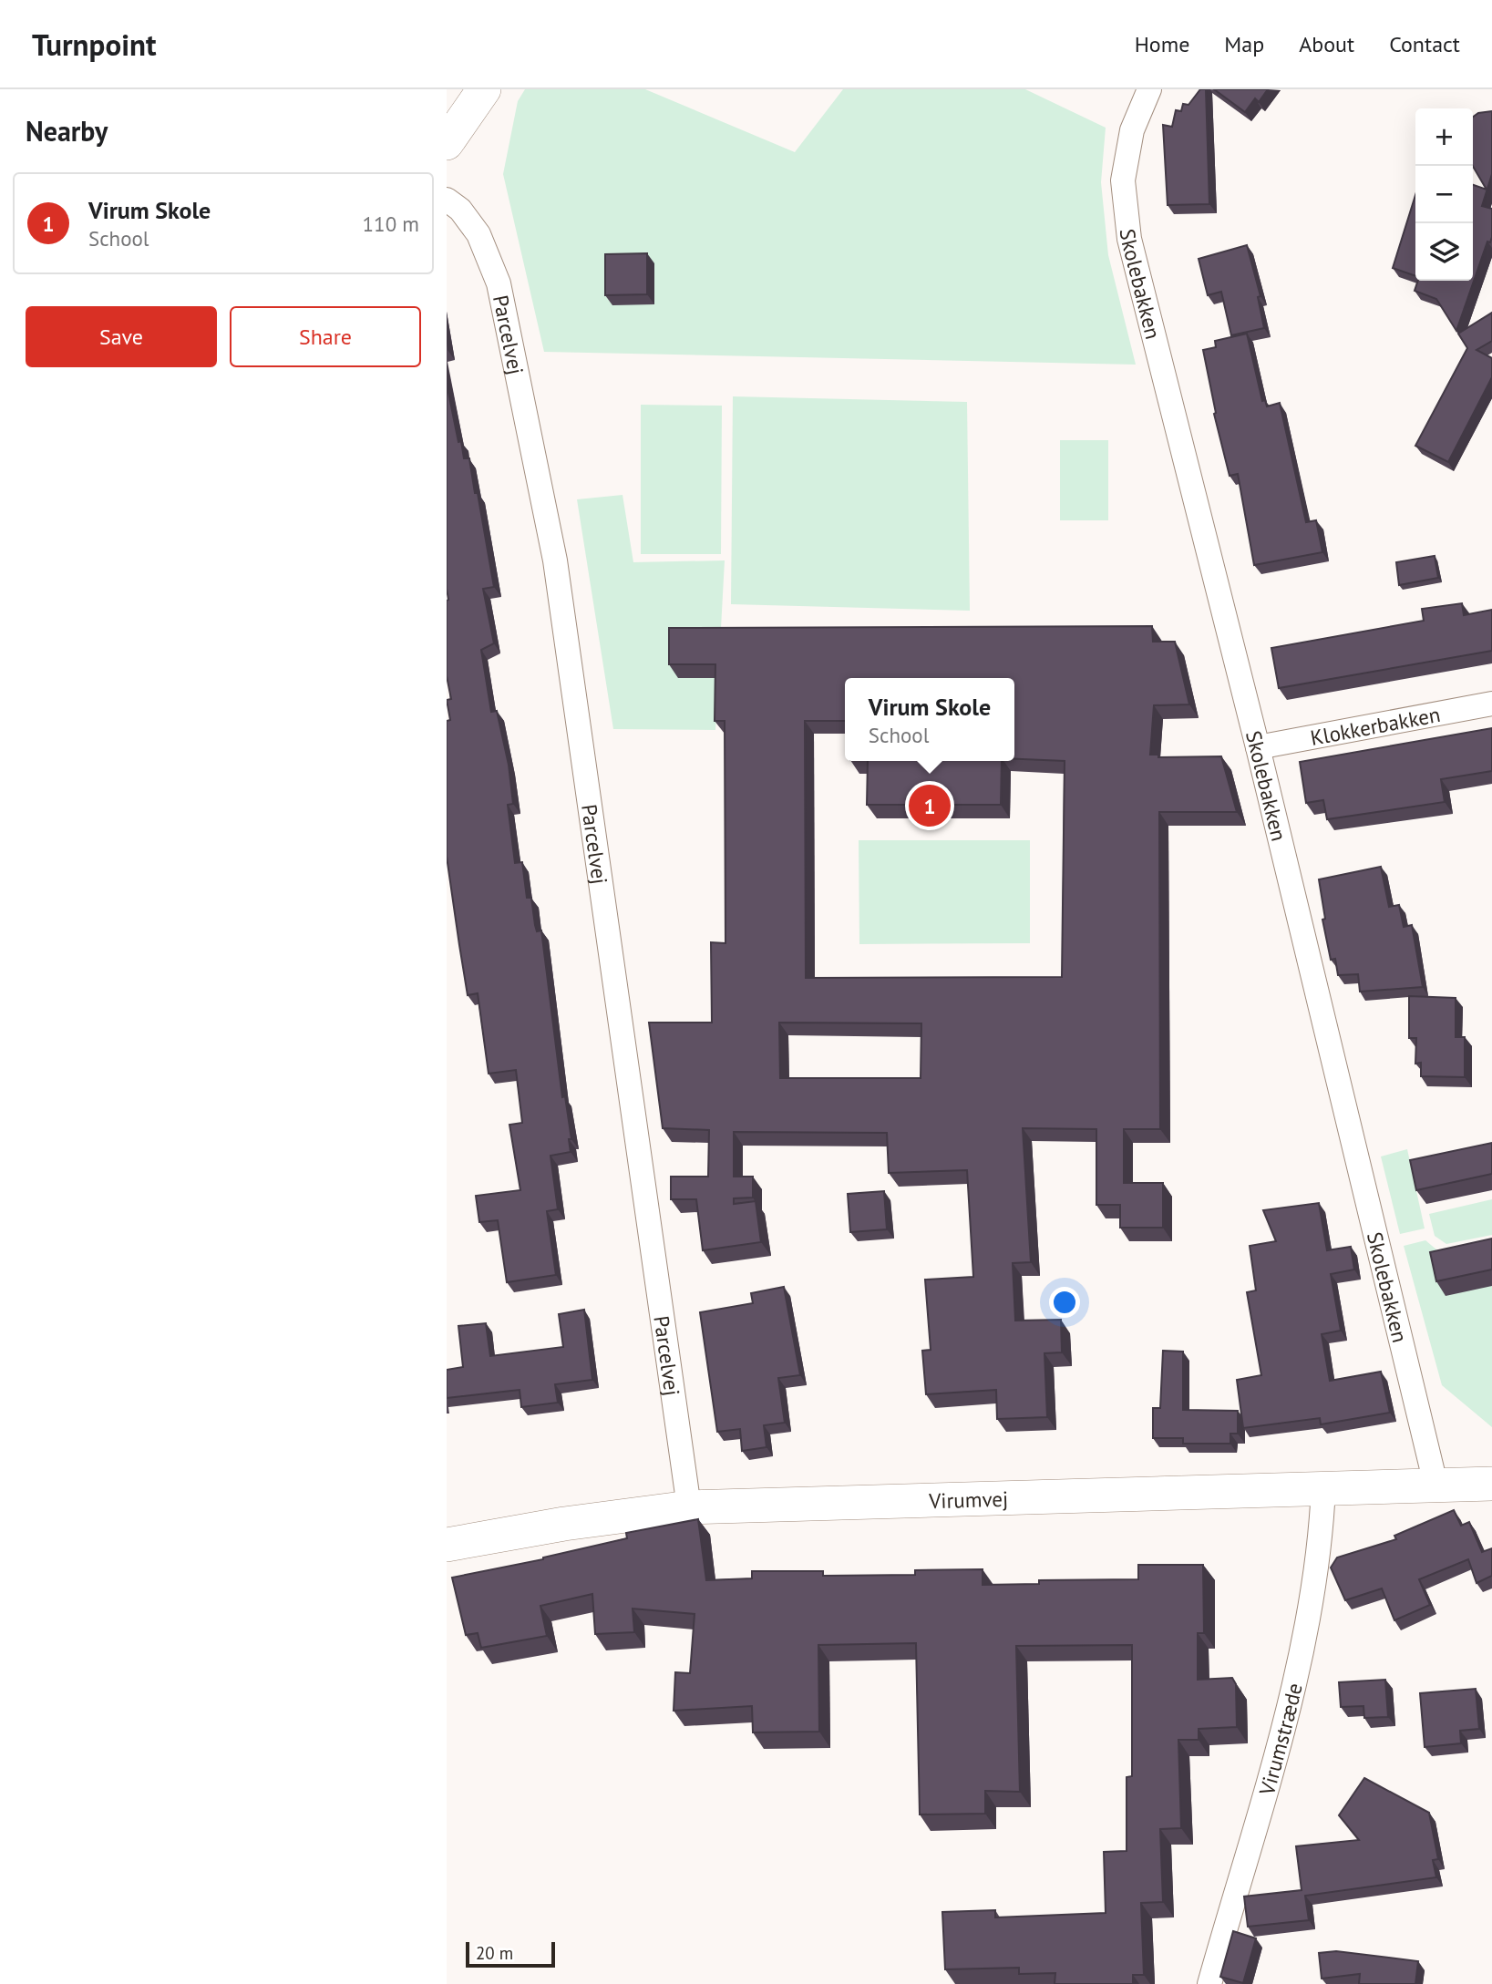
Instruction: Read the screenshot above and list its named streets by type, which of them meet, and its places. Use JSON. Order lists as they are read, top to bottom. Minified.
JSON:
{"streets":{"street":["Skolebakken","Parcelvej","Klokkerbakken","Virumvej","Virumstræde"]},"crossings":[["Skolebakken","Klokkerbakken"],["Skolebakken","Virumvej"],["Parcelvej","Virumvej"],["Virumvej","Virumstræde"]],"scale_bar":"20 m","page":{"header":"Turnpoint","nav":["Home","Map","About","Contact"],"heading":"Nearby","map_buttons":["+","−"],"list":[{"mark":"1","name":"Virum Skole","note":"School","value":"110 m"}],"buttons":["Save","Share"],"popup":["Virum Skole","School"],"pins":"1","scale":"20 m"}}
